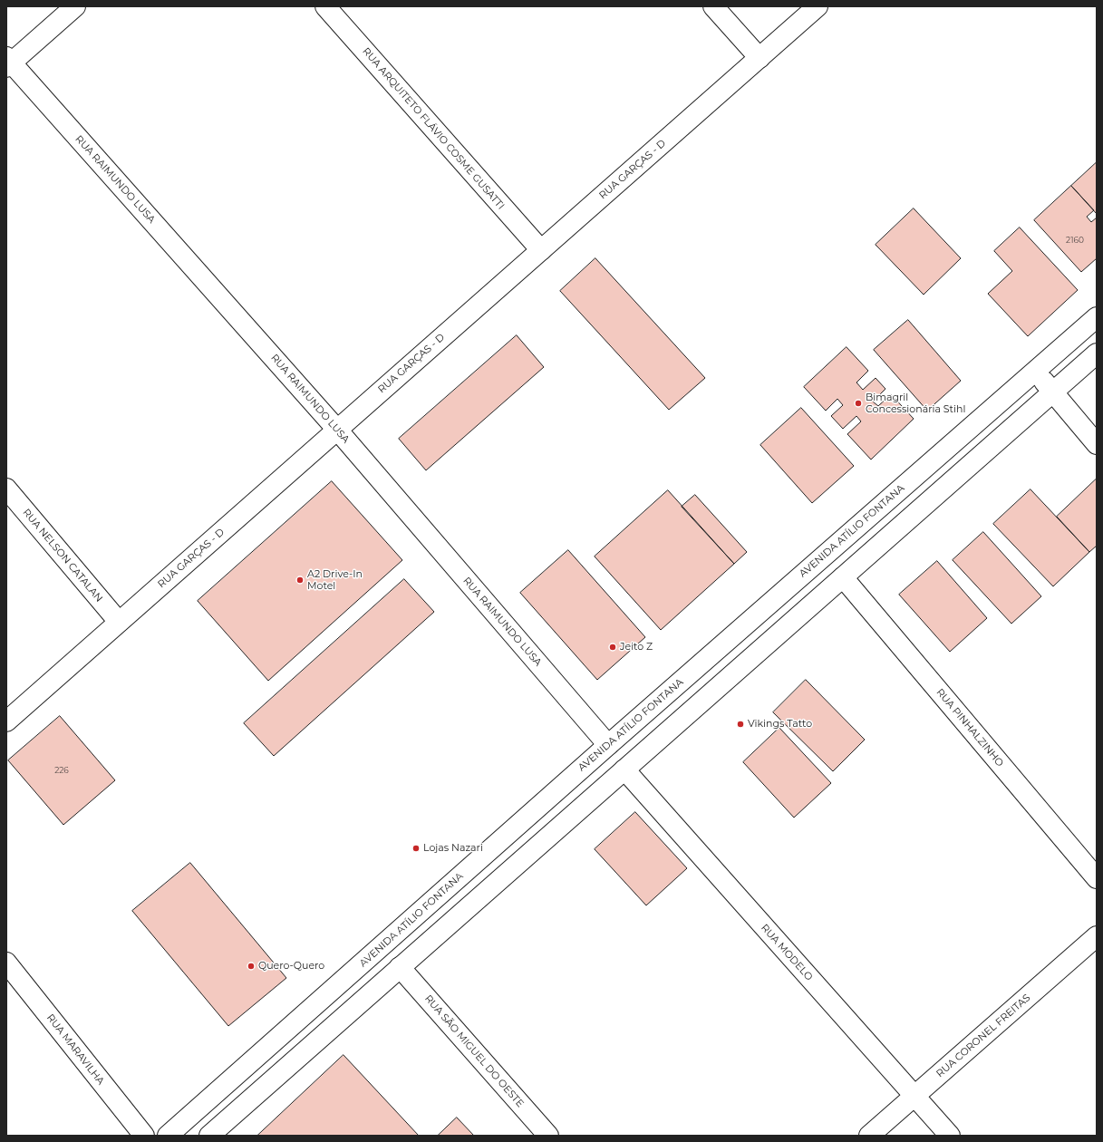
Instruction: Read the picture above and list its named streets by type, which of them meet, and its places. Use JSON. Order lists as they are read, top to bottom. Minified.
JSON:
{"streets":{"street":["RUA ARQUITETO FLÁVIO COSME GUSATTI","RUA GARÇAS - D","RUA RAIMUNDO LUSA","AVENIDA ATÍLIO FONTANA","RUA NELSON CATALAN","RUA PINHALZINHO","RUA MODELO","RUA CORONEL FREITAS","RUA MARAVILHA","RUA SÃO MIGUEL DO OESTE"]},"crossings":[["RUA ARQUITETO FLÁVIO COSME GUSATTI","RUA GARÇAS - D"],["RUA GARÇAS - D","RUA RAIMUNDO LUSA"],["RUA GARÇAS - D","RUA NELSON CATALAN"],["RUA RAIMUNDO LUSA","AVENIDA ATÍLIO FONTANA"],["RUA MODELO","RUA CORONEL FREITAS"]],"places":["Bimagril Concessionária Stihl","A2 Drive-In Motel","Jeito Z","Vikings Tatto","Lojas Nazari","Quero-Quero"],"house_numbers":["2160","226"]}
